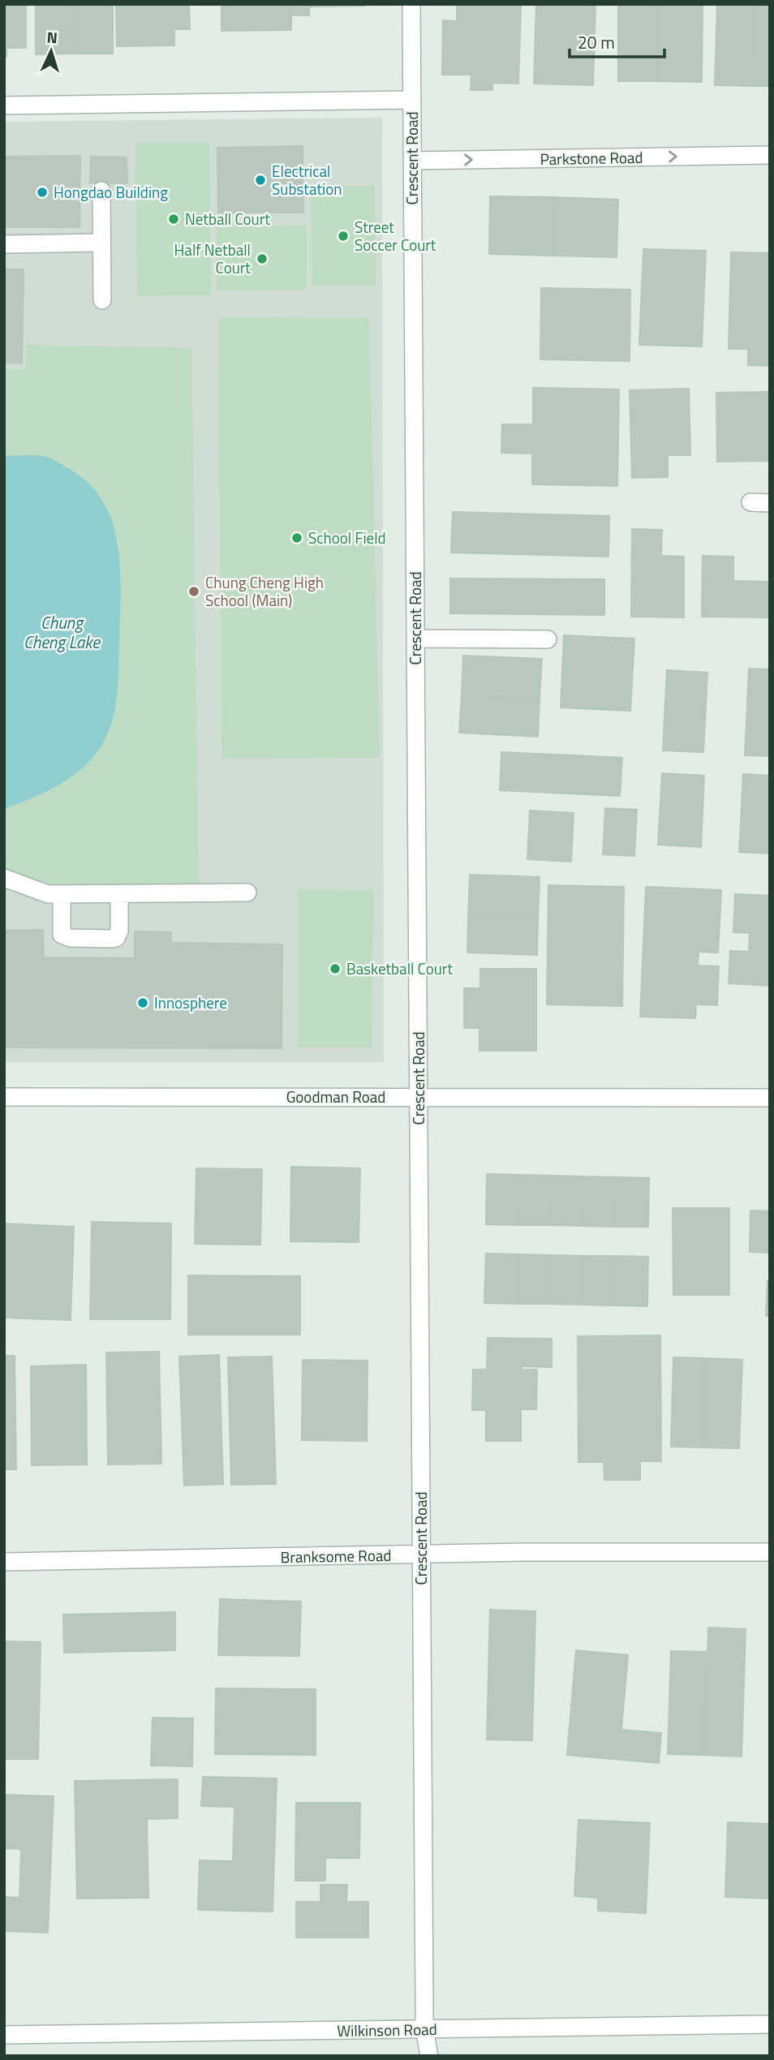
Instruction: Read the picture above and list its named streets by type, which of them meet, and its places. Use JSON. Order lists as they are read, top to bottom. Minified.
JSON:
{"streets":{"street":["Crescent Road","Parkstone Road","Goodman Road","Branksome Road","Wilkinson Road"]},"crossings":[["Crescent Road","Parkstone Road"],["Crescent Road","Goodman Road"],["Crescent Road","Branksome Road"],["Crescent Road","Wilkinson Road"]],"one_way":["Parkstone Road"],"water":["Chung Cheng Lake"],"places":["Electrical Substation","Hongdao Building","Netball Court","Street Soccer Court","Half Netball Court","School Field","Chung Cheng High School (Main)","Basketball Court","Innosphere"],"scale_bar":"20 m","north":"top"}
